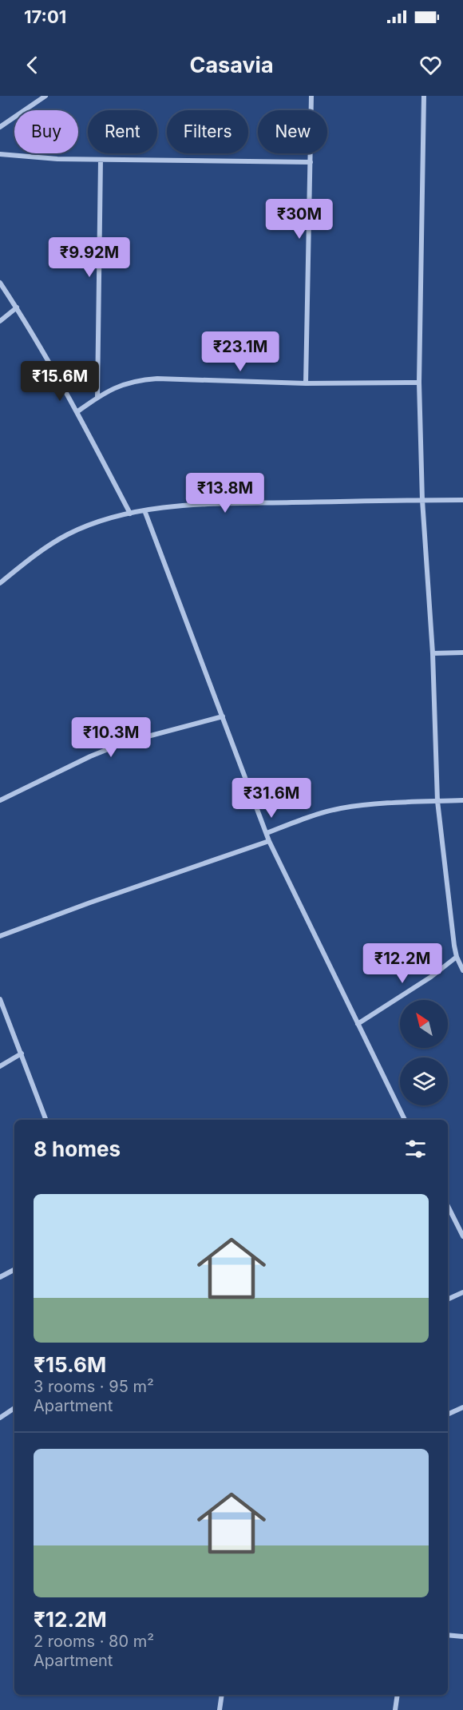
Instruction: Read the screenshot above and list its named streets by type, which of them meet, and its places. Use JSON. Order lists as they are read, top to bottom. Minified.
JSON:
{"north":"top left","page":{"status":"17:01","header":"Casavia","chip":["Buy","Rent","Filters","New"],"price":["₹30M","₹9.92M","₹23.1M","₹15.6M","₹13.8M","₹10.3M","₹31.6M","₹12.2M"],"heading":"8 homes","list":[{"name":"₹15.6M","note":"3 rooms · 95 m² · Apartment"},{"name":"₹12.2M","note":"2 rooms · 80 m² · Apartment"}]}}
